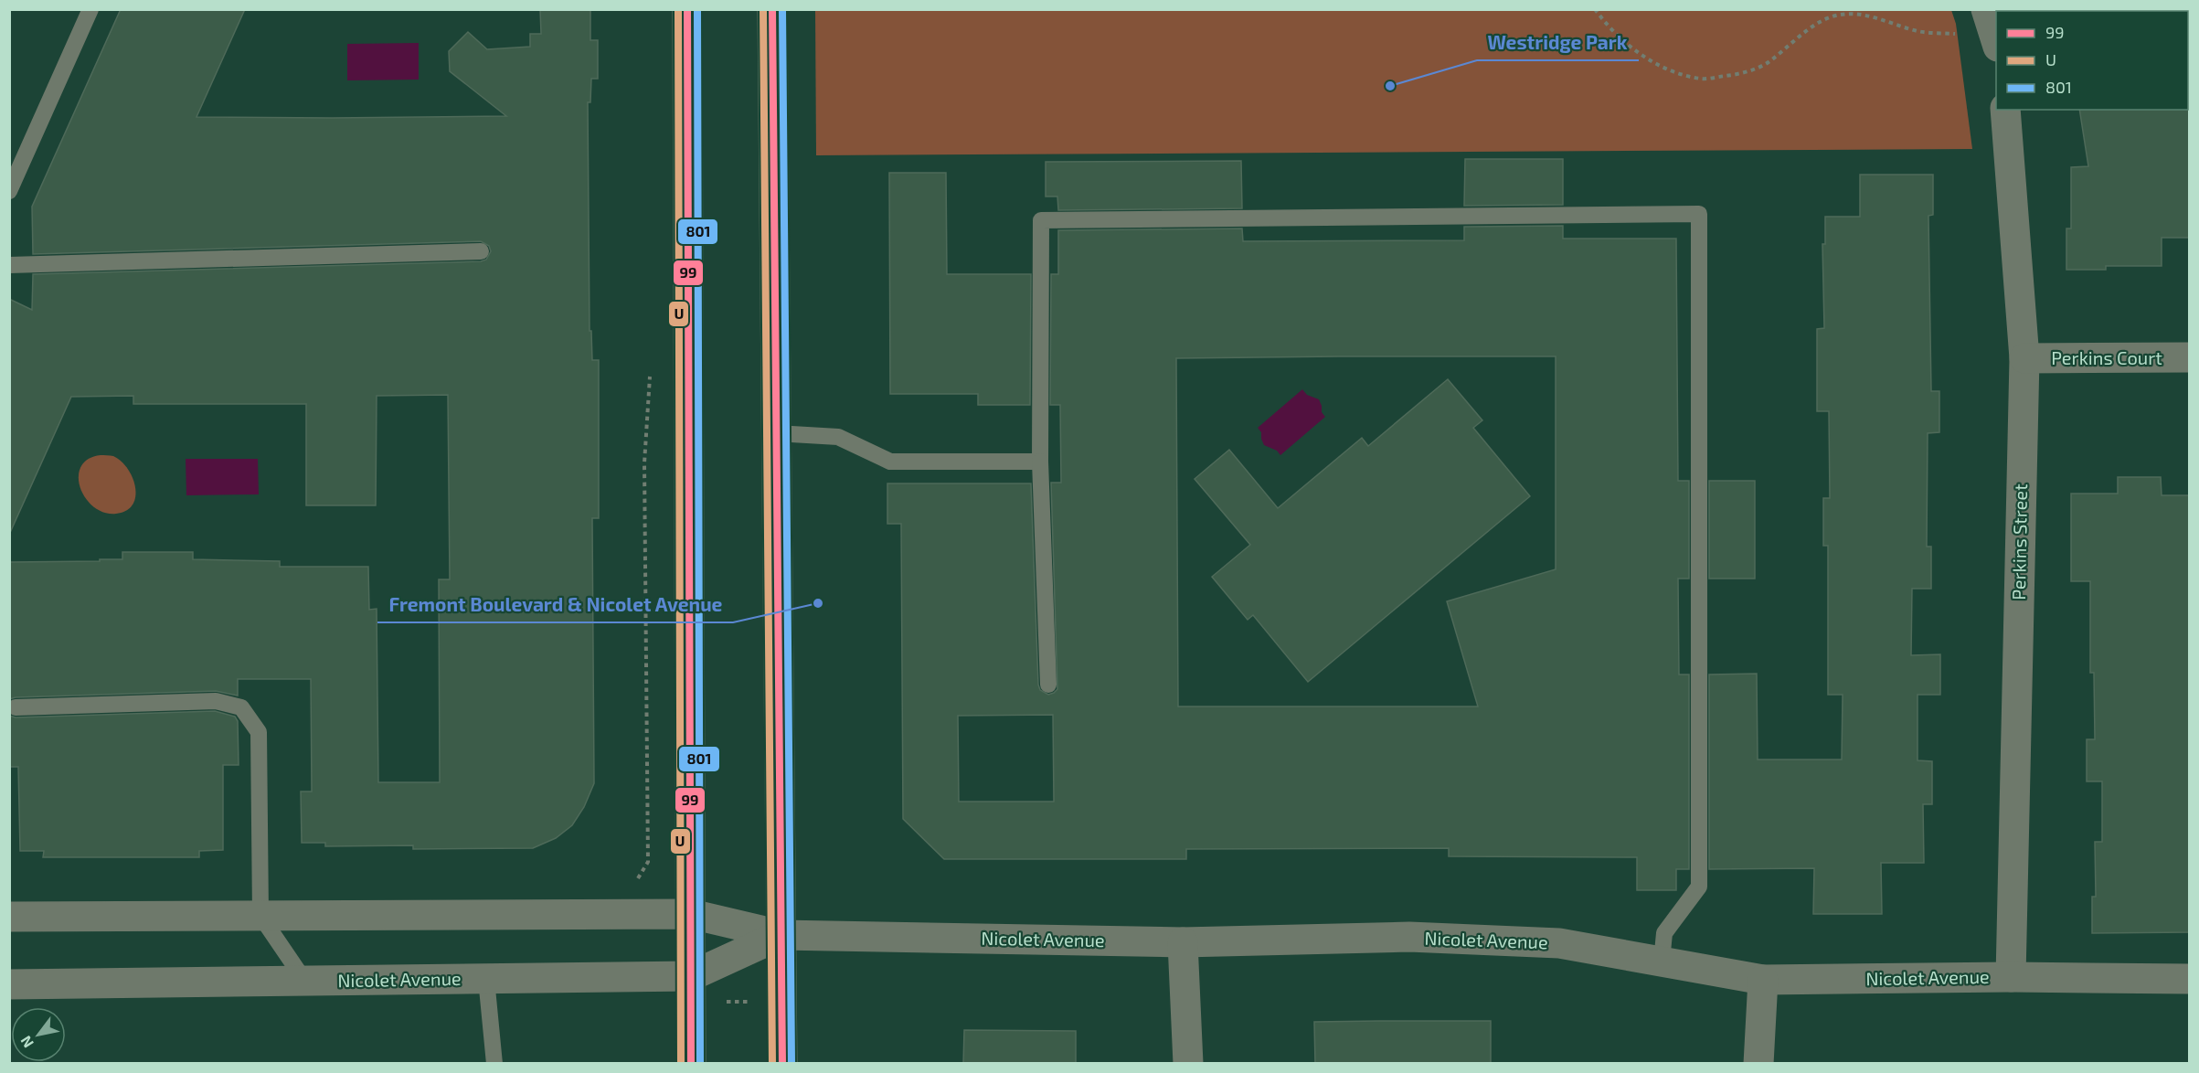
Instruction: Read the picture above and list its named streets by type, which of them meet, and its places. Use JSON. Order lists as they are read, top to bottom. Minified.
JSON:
{"streets":{"street":["Perkins Court","Perkins Street","Nicolet Avenue"]},"crossings":[["Perkins Court","Perkins Street"],["Perkins Street","Nicolet Avenue"]],"places":["Westridge Park","Fremont Boulevard & Nicolet Avenue"],"lines":["transit line 99","transit line U","transit line 801"],"legend":["99","U","801"],"north":"bottom left"}
